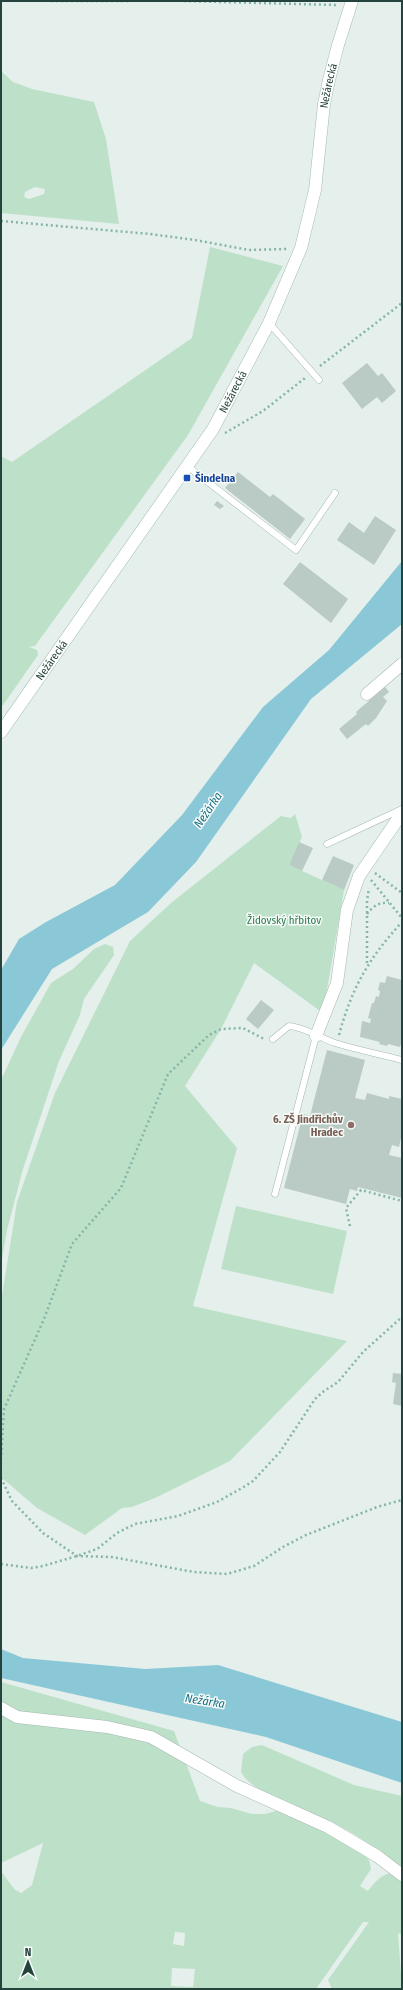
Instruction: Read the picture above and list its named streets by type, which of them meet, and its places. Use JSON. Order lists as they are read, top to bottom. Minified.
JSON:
{"streets":{"street":["Nežárecká"]},"water":["Nežárka"],"parks":["Židovský hřbitov"],"places":{"transit":["Šindelna"],"other":["6. ZŠ Jindřichův Hradec"]},"north":"top"}
